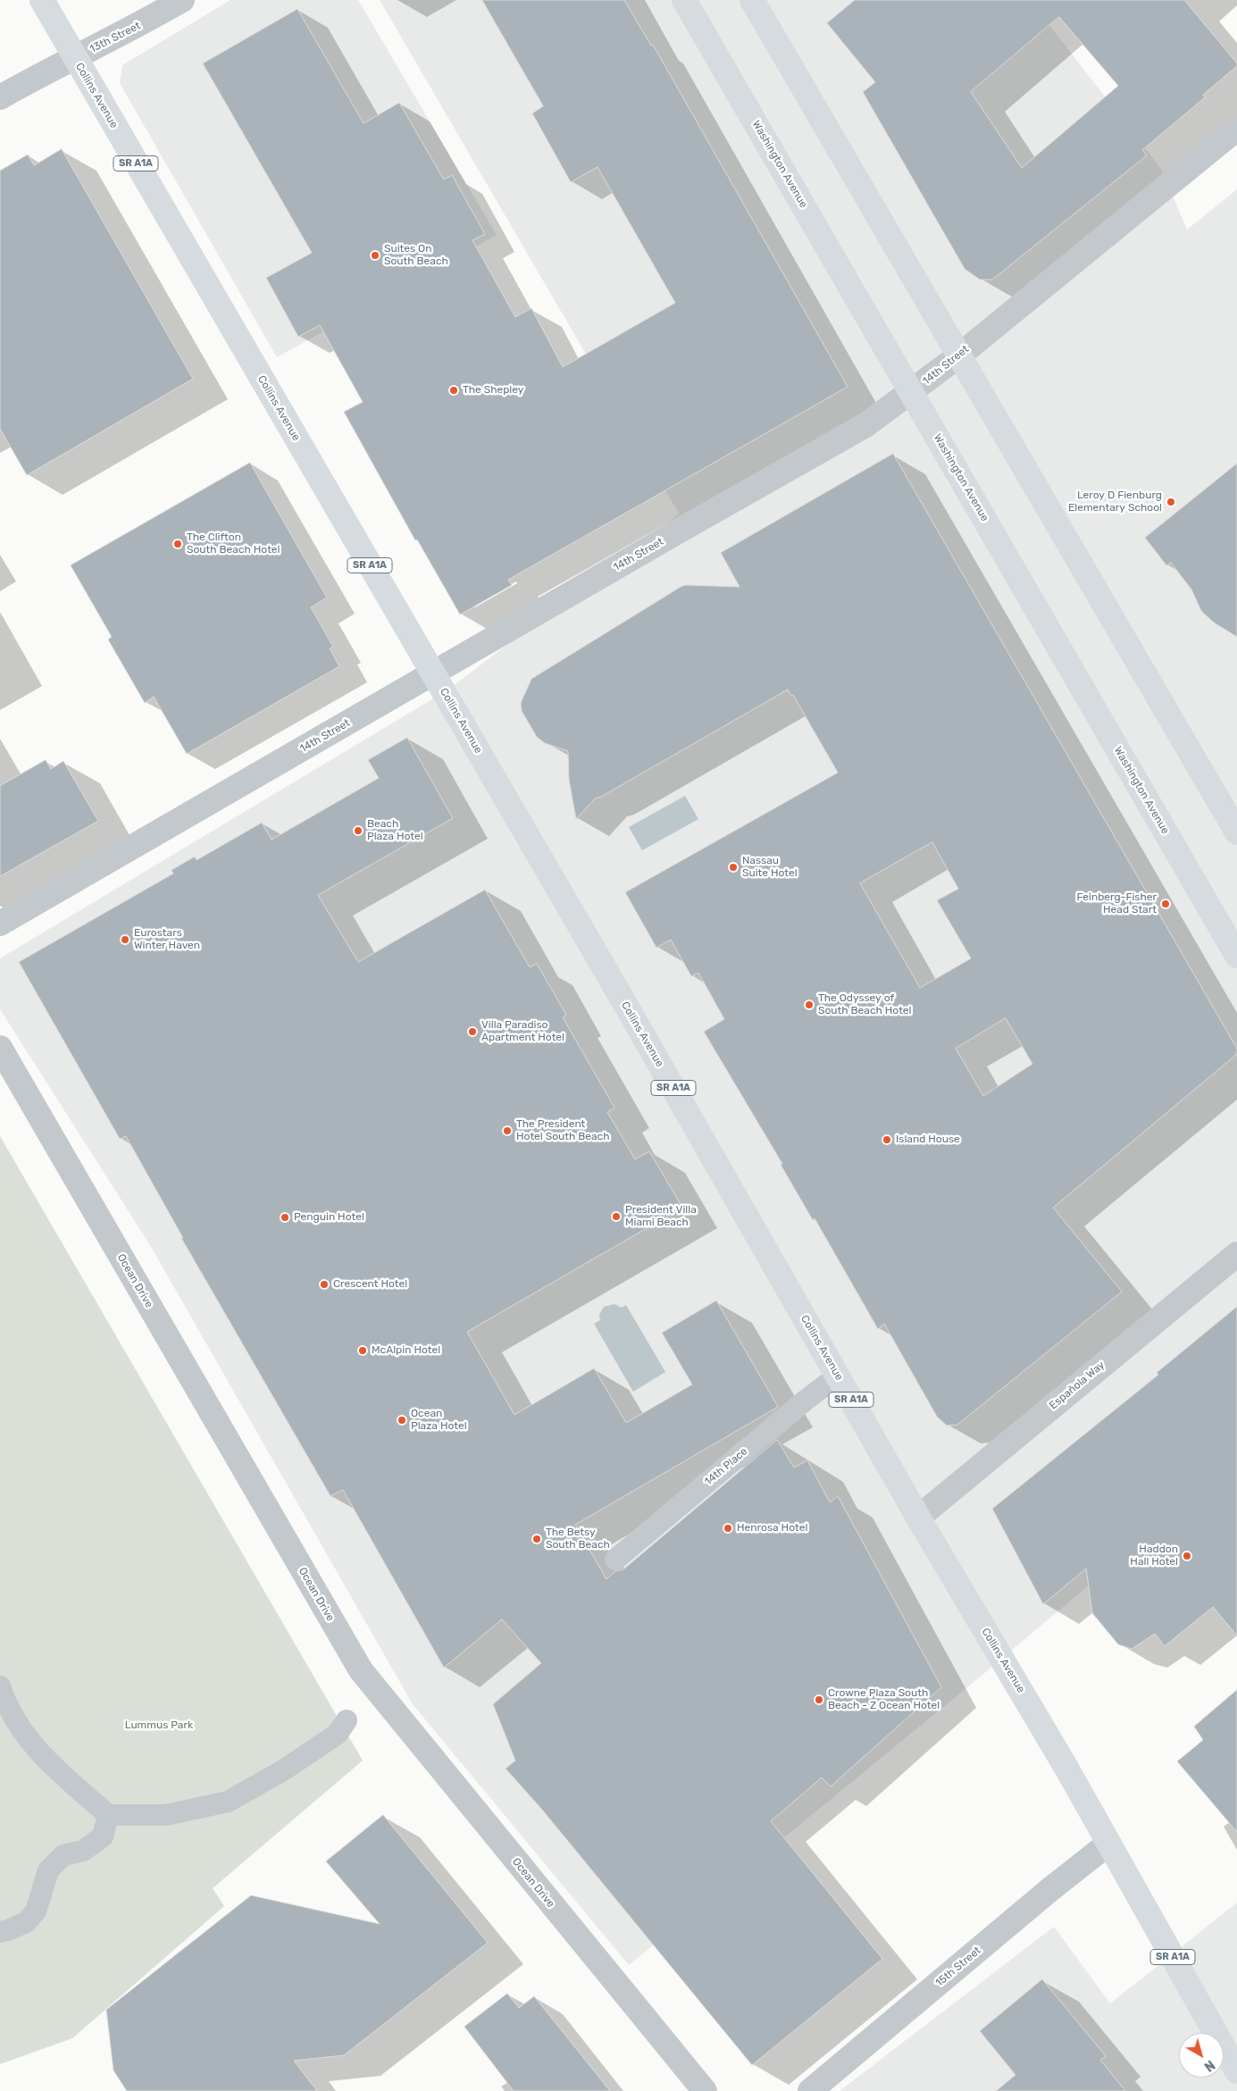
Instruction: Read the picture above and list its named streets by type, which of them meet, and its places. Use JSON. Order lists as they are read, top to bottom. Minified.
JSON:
{"streets":{"main road":["Collins Avenue","SR A1A","Washington Avenue"],"street":["13th Street","14th Street","Ocean Drive","Española Way","14th Place","15th Street"]},"crossings":[["13th Street","Collins Avenue"],["Collins Avenue","14th Street"],["Collins Avenue","Española Way"],["Collins Avenue","14th Place"],["Collins Avenue","15th Street"],["Washington Avenue","14th Street"]],"parks":["Lummus Park"],"places":["Suites On South Beach","The Shepley","Leroy D Fienburg Elementary School","The Clifton South Beach Hotel","Beach Plaza Hotel","Nassau Suite Hotel","Feinberg-Fisher Head Start","Eurostars Winter Haven","The Odyssey of South Beach Hotel","Villa Paradiso Apartment Hotel","The President Hotel South Beach","Island House","President Villa Miami Beach","Penguin Hotel","Crescent Hotel","McAlpin Hotel","Ocean Plaza Hotel","Henrosa Hotel","The Betsy South Beach","Haddon Hall Hotel","Crowne Plaza South Beach - Z Ocean Hotel"],"north":"bottom right"}
